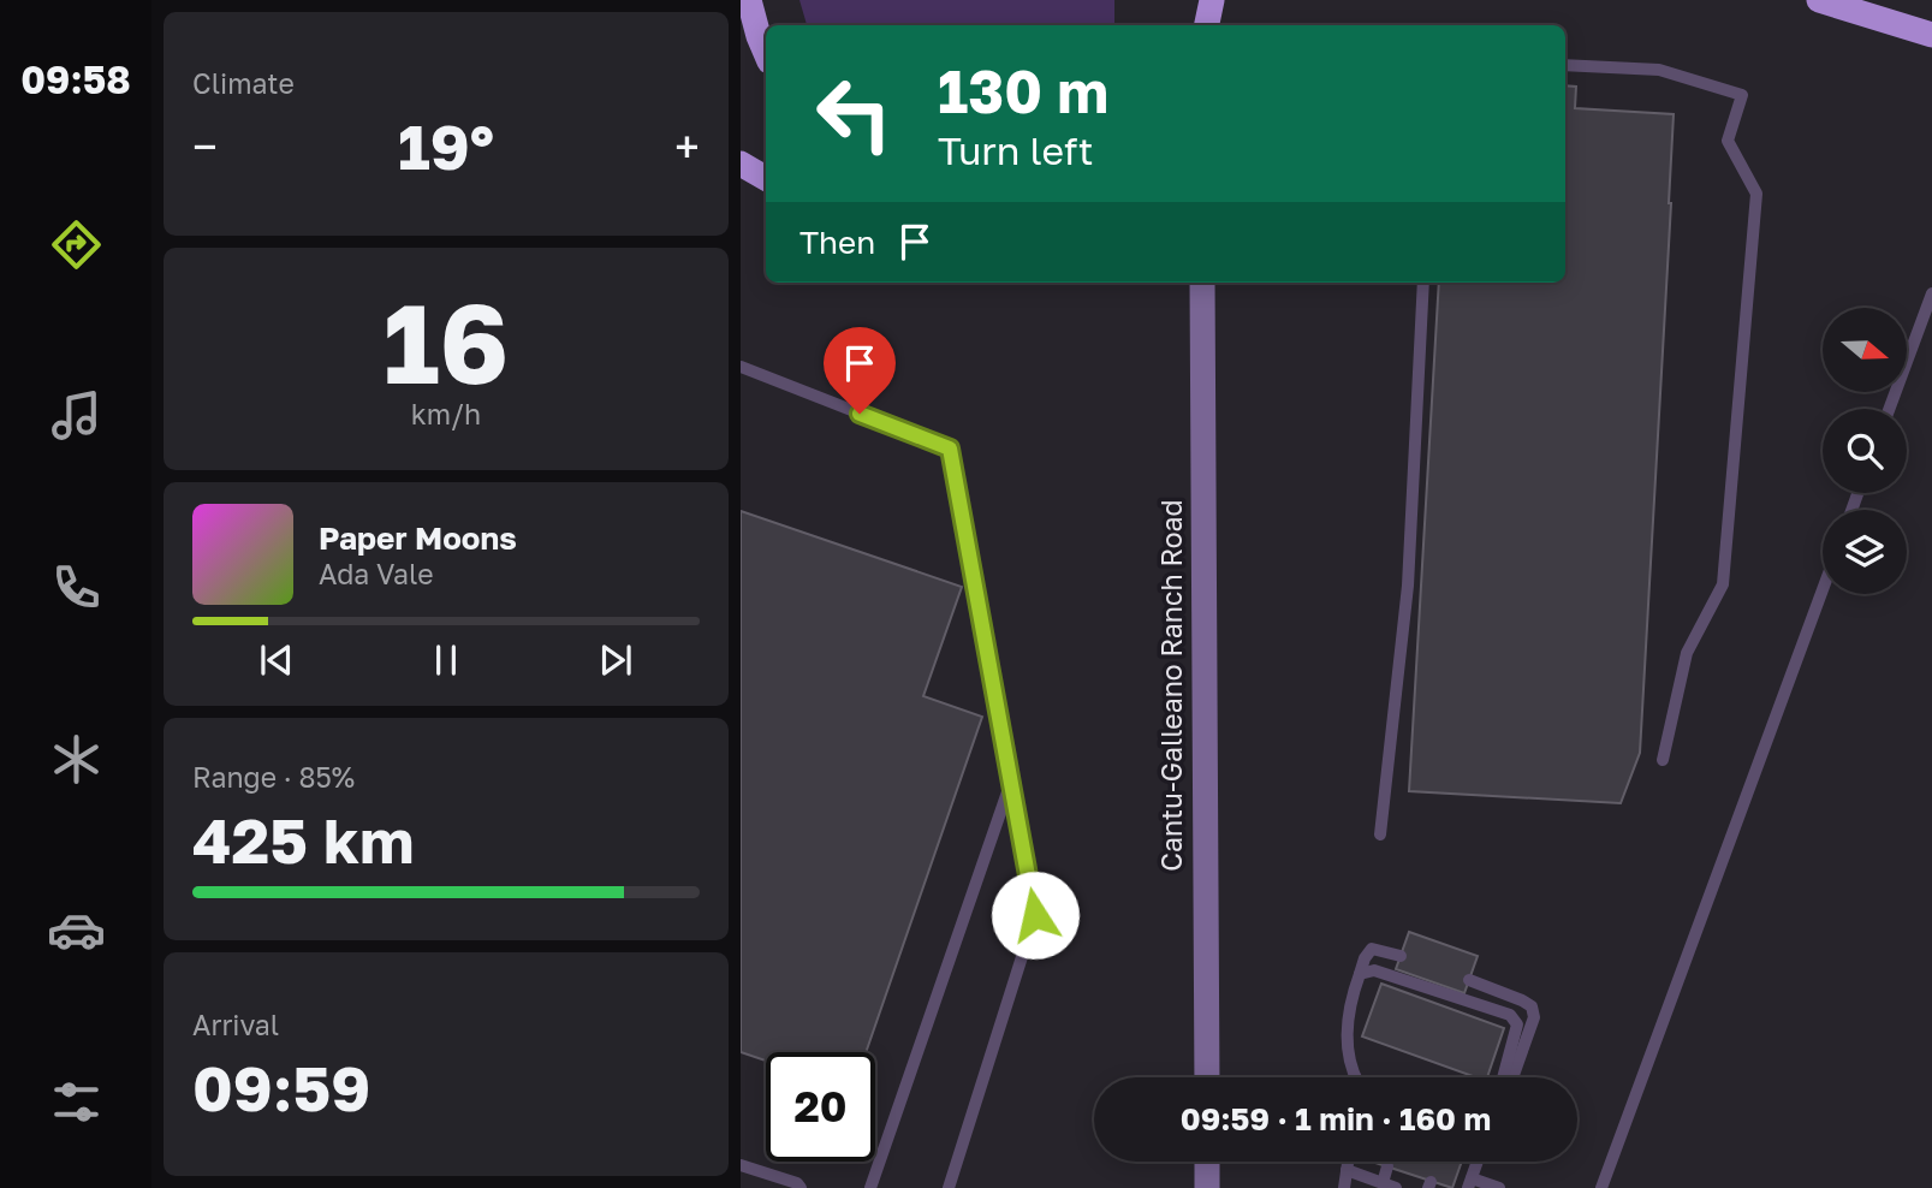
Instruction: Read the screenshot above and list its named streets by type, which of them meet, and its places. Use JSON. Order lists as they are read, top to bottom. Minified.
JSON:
{"streets":{"main road":["Cantu-Galleano Ranch Road"]},"north":"right","page":{"tabs":"09:58","tile":["Climate",["16","km/h"],["Range · 85%","425 km"],["Arrival","09:59"]],"turn":["130 m","Turn left"],"heat":["−","19°","+"],"then":"Then","song":["Paper Moons","Ada Vale"],"limit":"20","trip":"09:59 · 1 min · 160 m"}}
